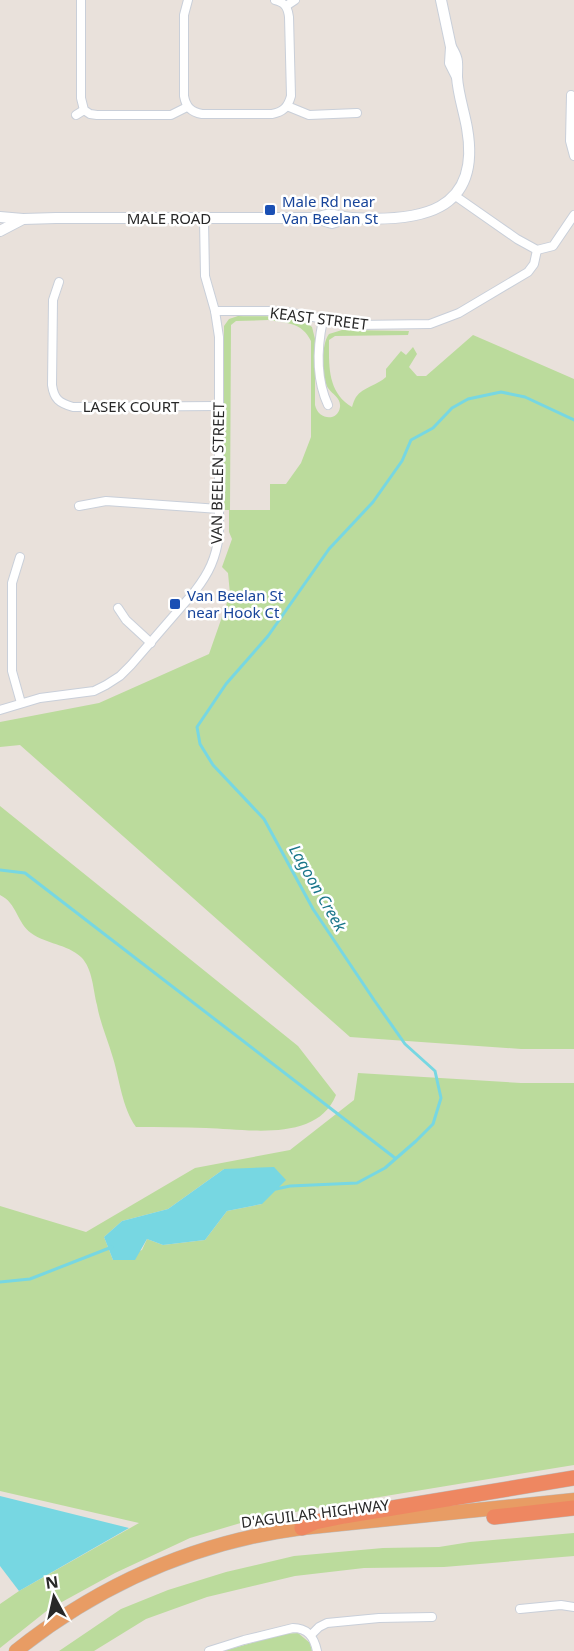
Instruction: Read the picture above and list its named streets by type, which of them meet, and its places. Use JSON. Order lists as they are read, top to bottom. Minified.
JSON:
{"streets":{"highway":["D'AGUILAR HIGHWAY"],"street":["MALE ROAD","KEAST STREET","LASEK COURT","VAN BEELEN STREET"]},"crossings":[["MALE ROAD","VAN BEELEN STREET"],["KEAST STREET","VAN BEELEN STREET"],["LASEK COURT","VAN BEELEN STREET"]],"water":["Lagoon Creek"],"places":{"transit":["Male Rd near Van Beelan St","Van Beelan St near Hook Ct"]},"north":"top"}
